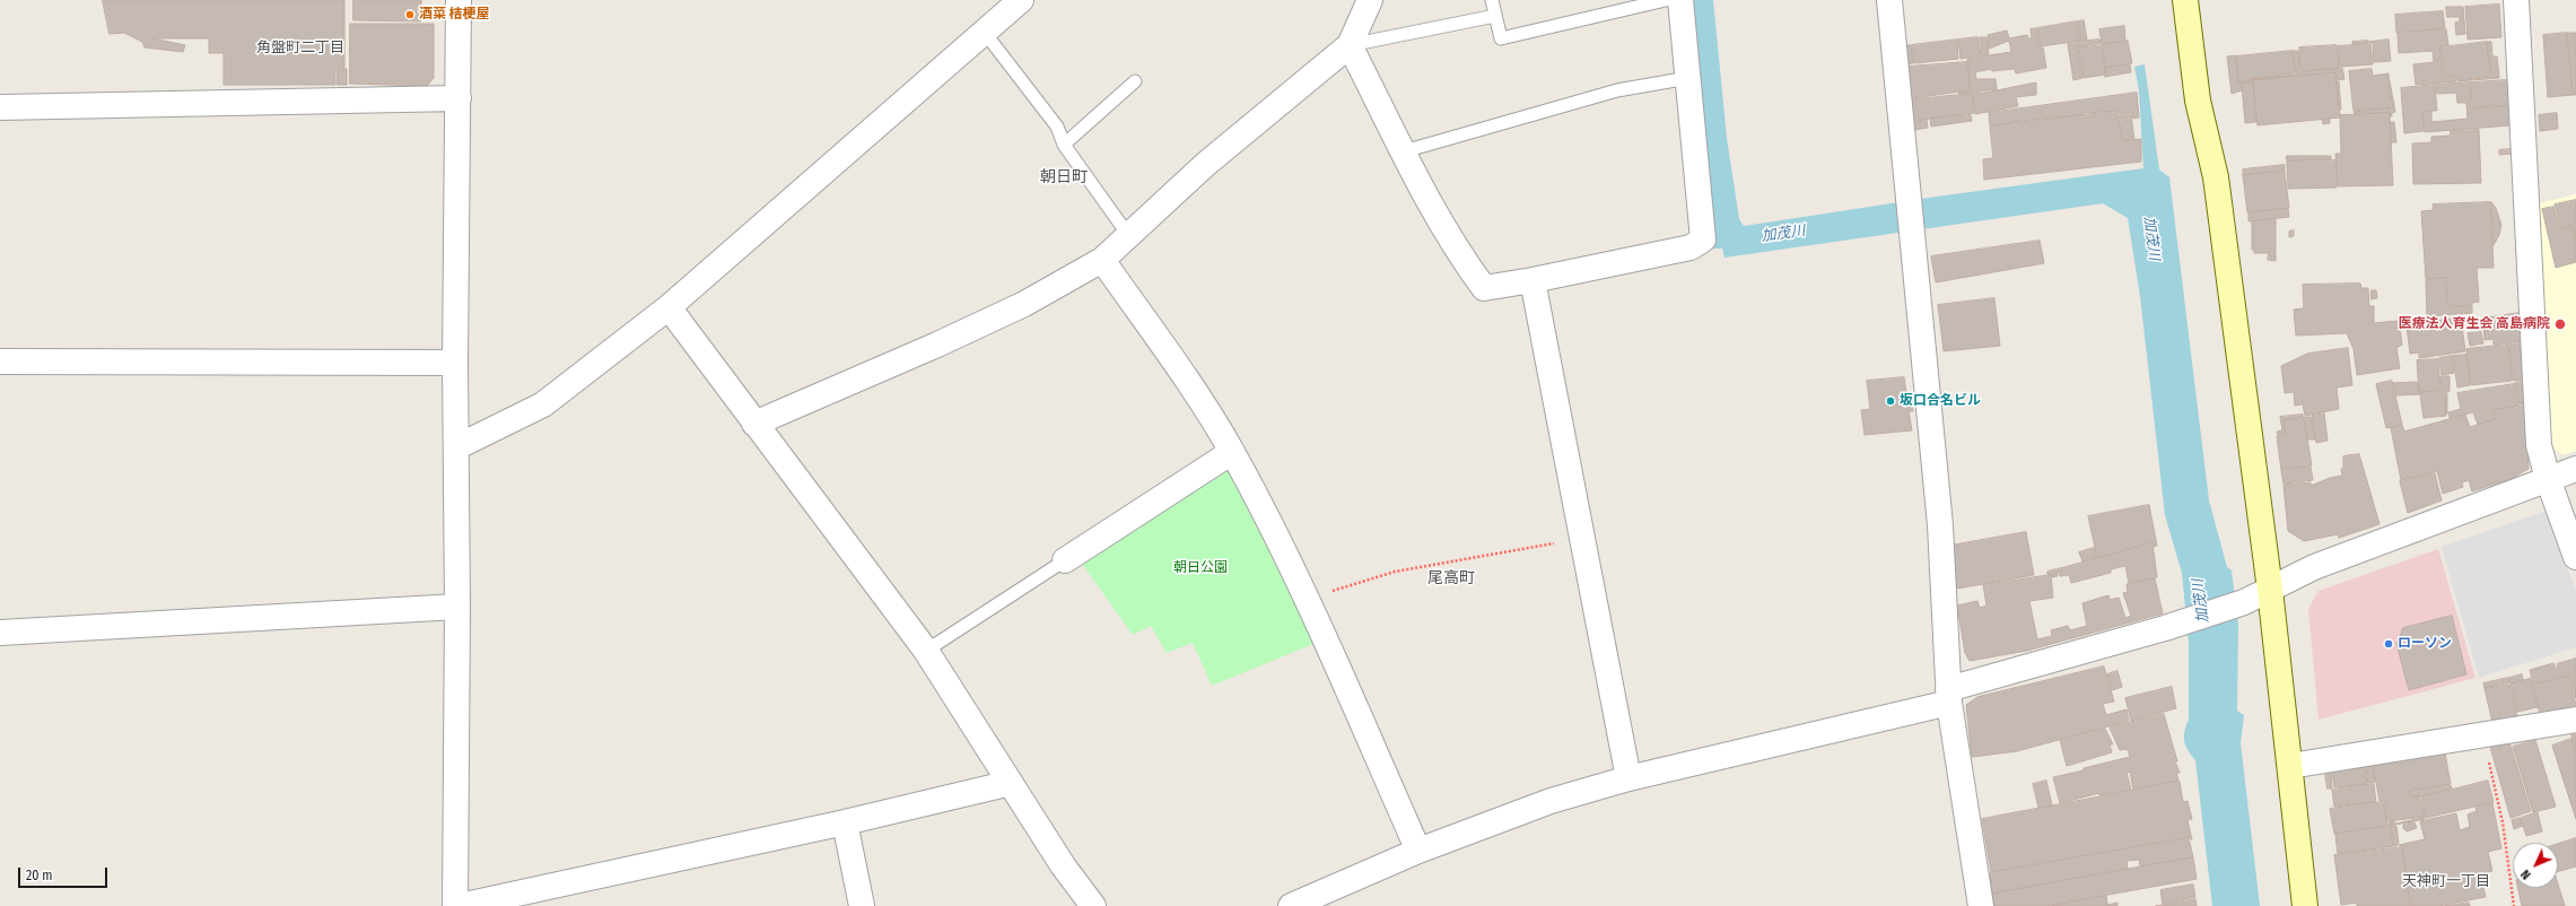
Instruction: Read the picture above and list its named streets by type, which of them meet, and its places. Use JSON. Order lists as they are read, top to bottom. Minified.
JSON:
{"districts":["角盤町二丁目","朝日町","尾高町","天神町一丁目"],"water":["加茂川"],"parks":["朝日公園"],"places":["酒菜 桔梗屋","医療法人育生会 高島病院","坂口合名ビル","ローソン"],"scale_bar":"20 m","north":"bottom left"}
